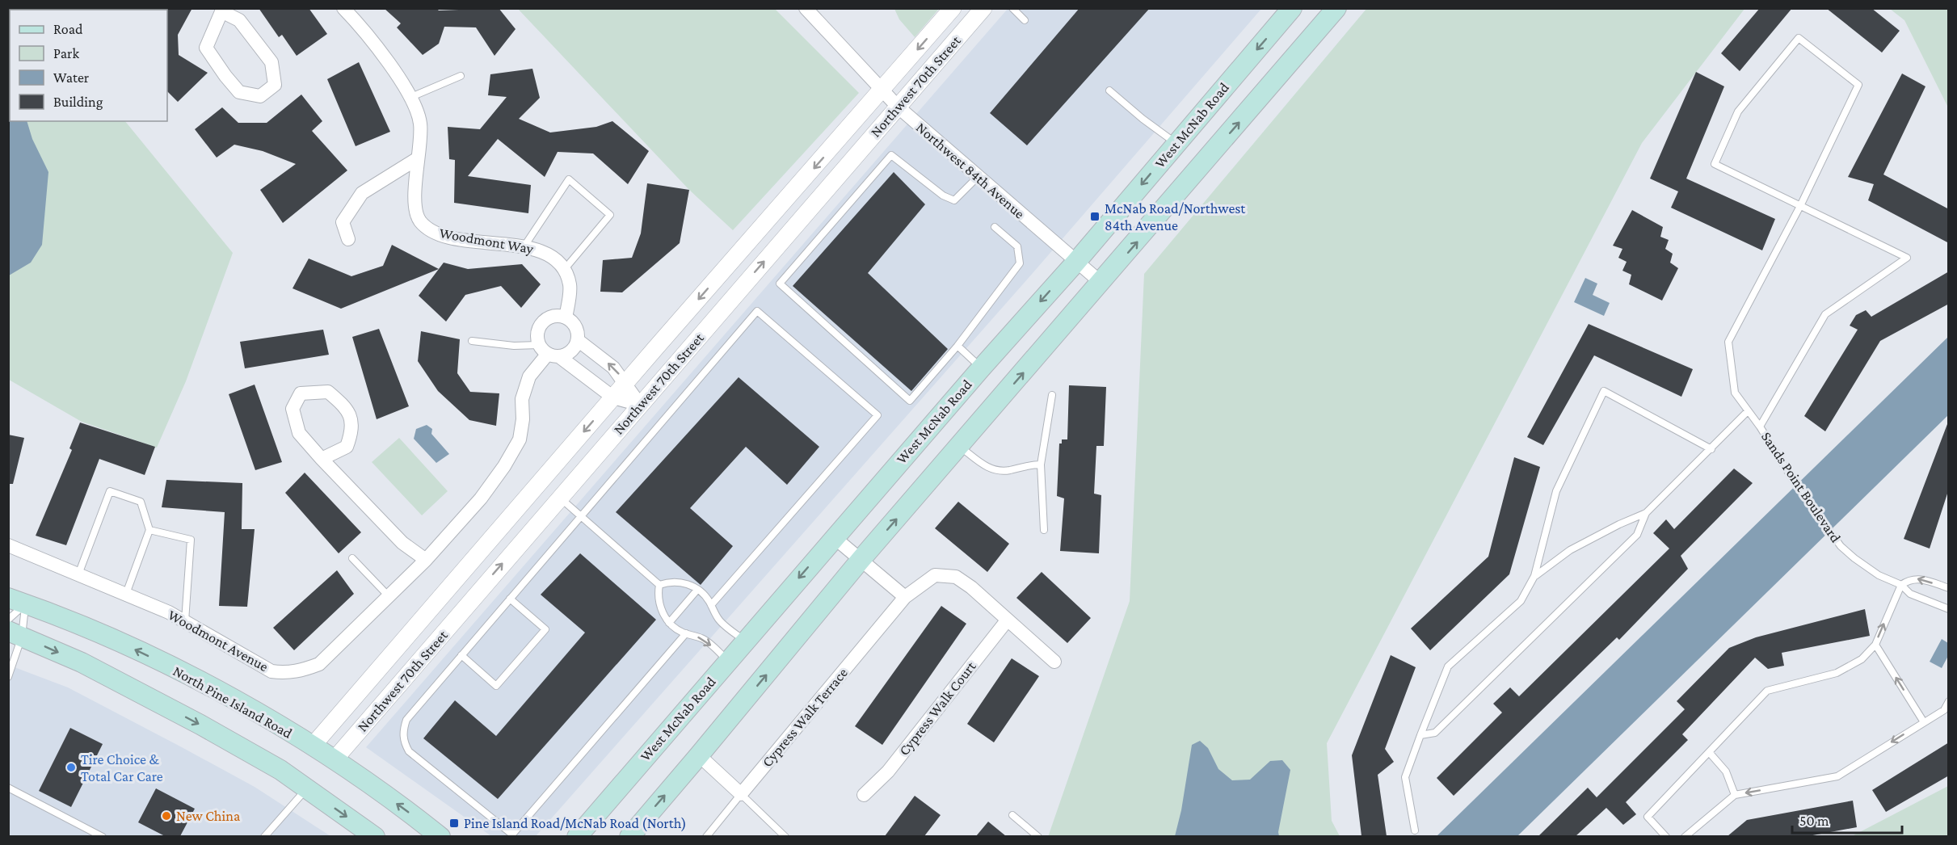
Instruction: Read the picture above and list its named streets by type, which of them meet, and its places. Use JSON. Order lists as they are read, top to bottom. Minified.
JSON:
{"streets":{"main road":["West McNab Road","North Pine Island Road"],"street":["Northwest 70th Street","Northwest 84th Avenue","Woodmont Way","Woodmont Avenue","Cypress Walk Court","Cypress Walk Terrace"],"lane":["Sands Point Boulevard"]},"crossings":[["Northwest 70th Street","Northwest 84th Avenue"],["Northwest 70th Street","North Pine Island Road"],["West McNab Road","Northwest 84th Avenue"],["Cypress Walk Court","Cypress Walk Terrace"]],"places":{"transit":["McNab Road/Northwest 84th Avenue","Pine Island Road/McNab Road (North)"],"other":["Tire Choice & Total Car Care","New China"]},"legend":["Road","Park","Water","Building"],"scale_bar":"50 m"}
